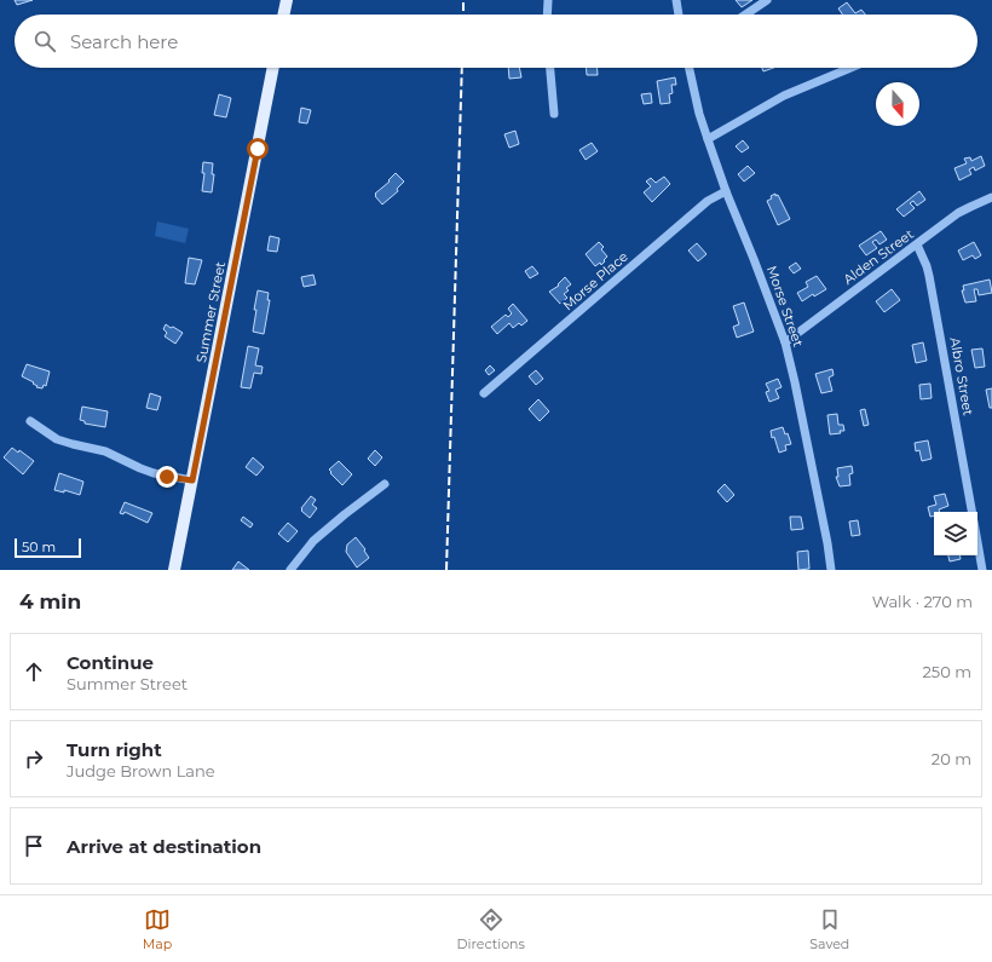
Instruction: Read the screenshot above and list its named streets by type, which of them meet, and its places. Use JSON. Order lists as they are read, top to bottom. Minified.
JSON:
{"streets":{"main road":["Summer Street"],"street":["Alden Street","Morse Place","Morse Street","Albro Street"]},"crossings":[["Alden Street","Morse Street"],["Alden Street","Albro Street"],["Morse Place","Morse Street"]],"scale_bar":"50 m","north":"bottom","page":{"search":"Search here","scale":"50 m","heading":["4 min","Walk · 270 m"],"list":[["Continue","Summer Street","250 m"],["Turn right","Judge Brown Lane","20 m"],"Arrive at destination"],"nav":["Map","Directions","Saved"]}}
